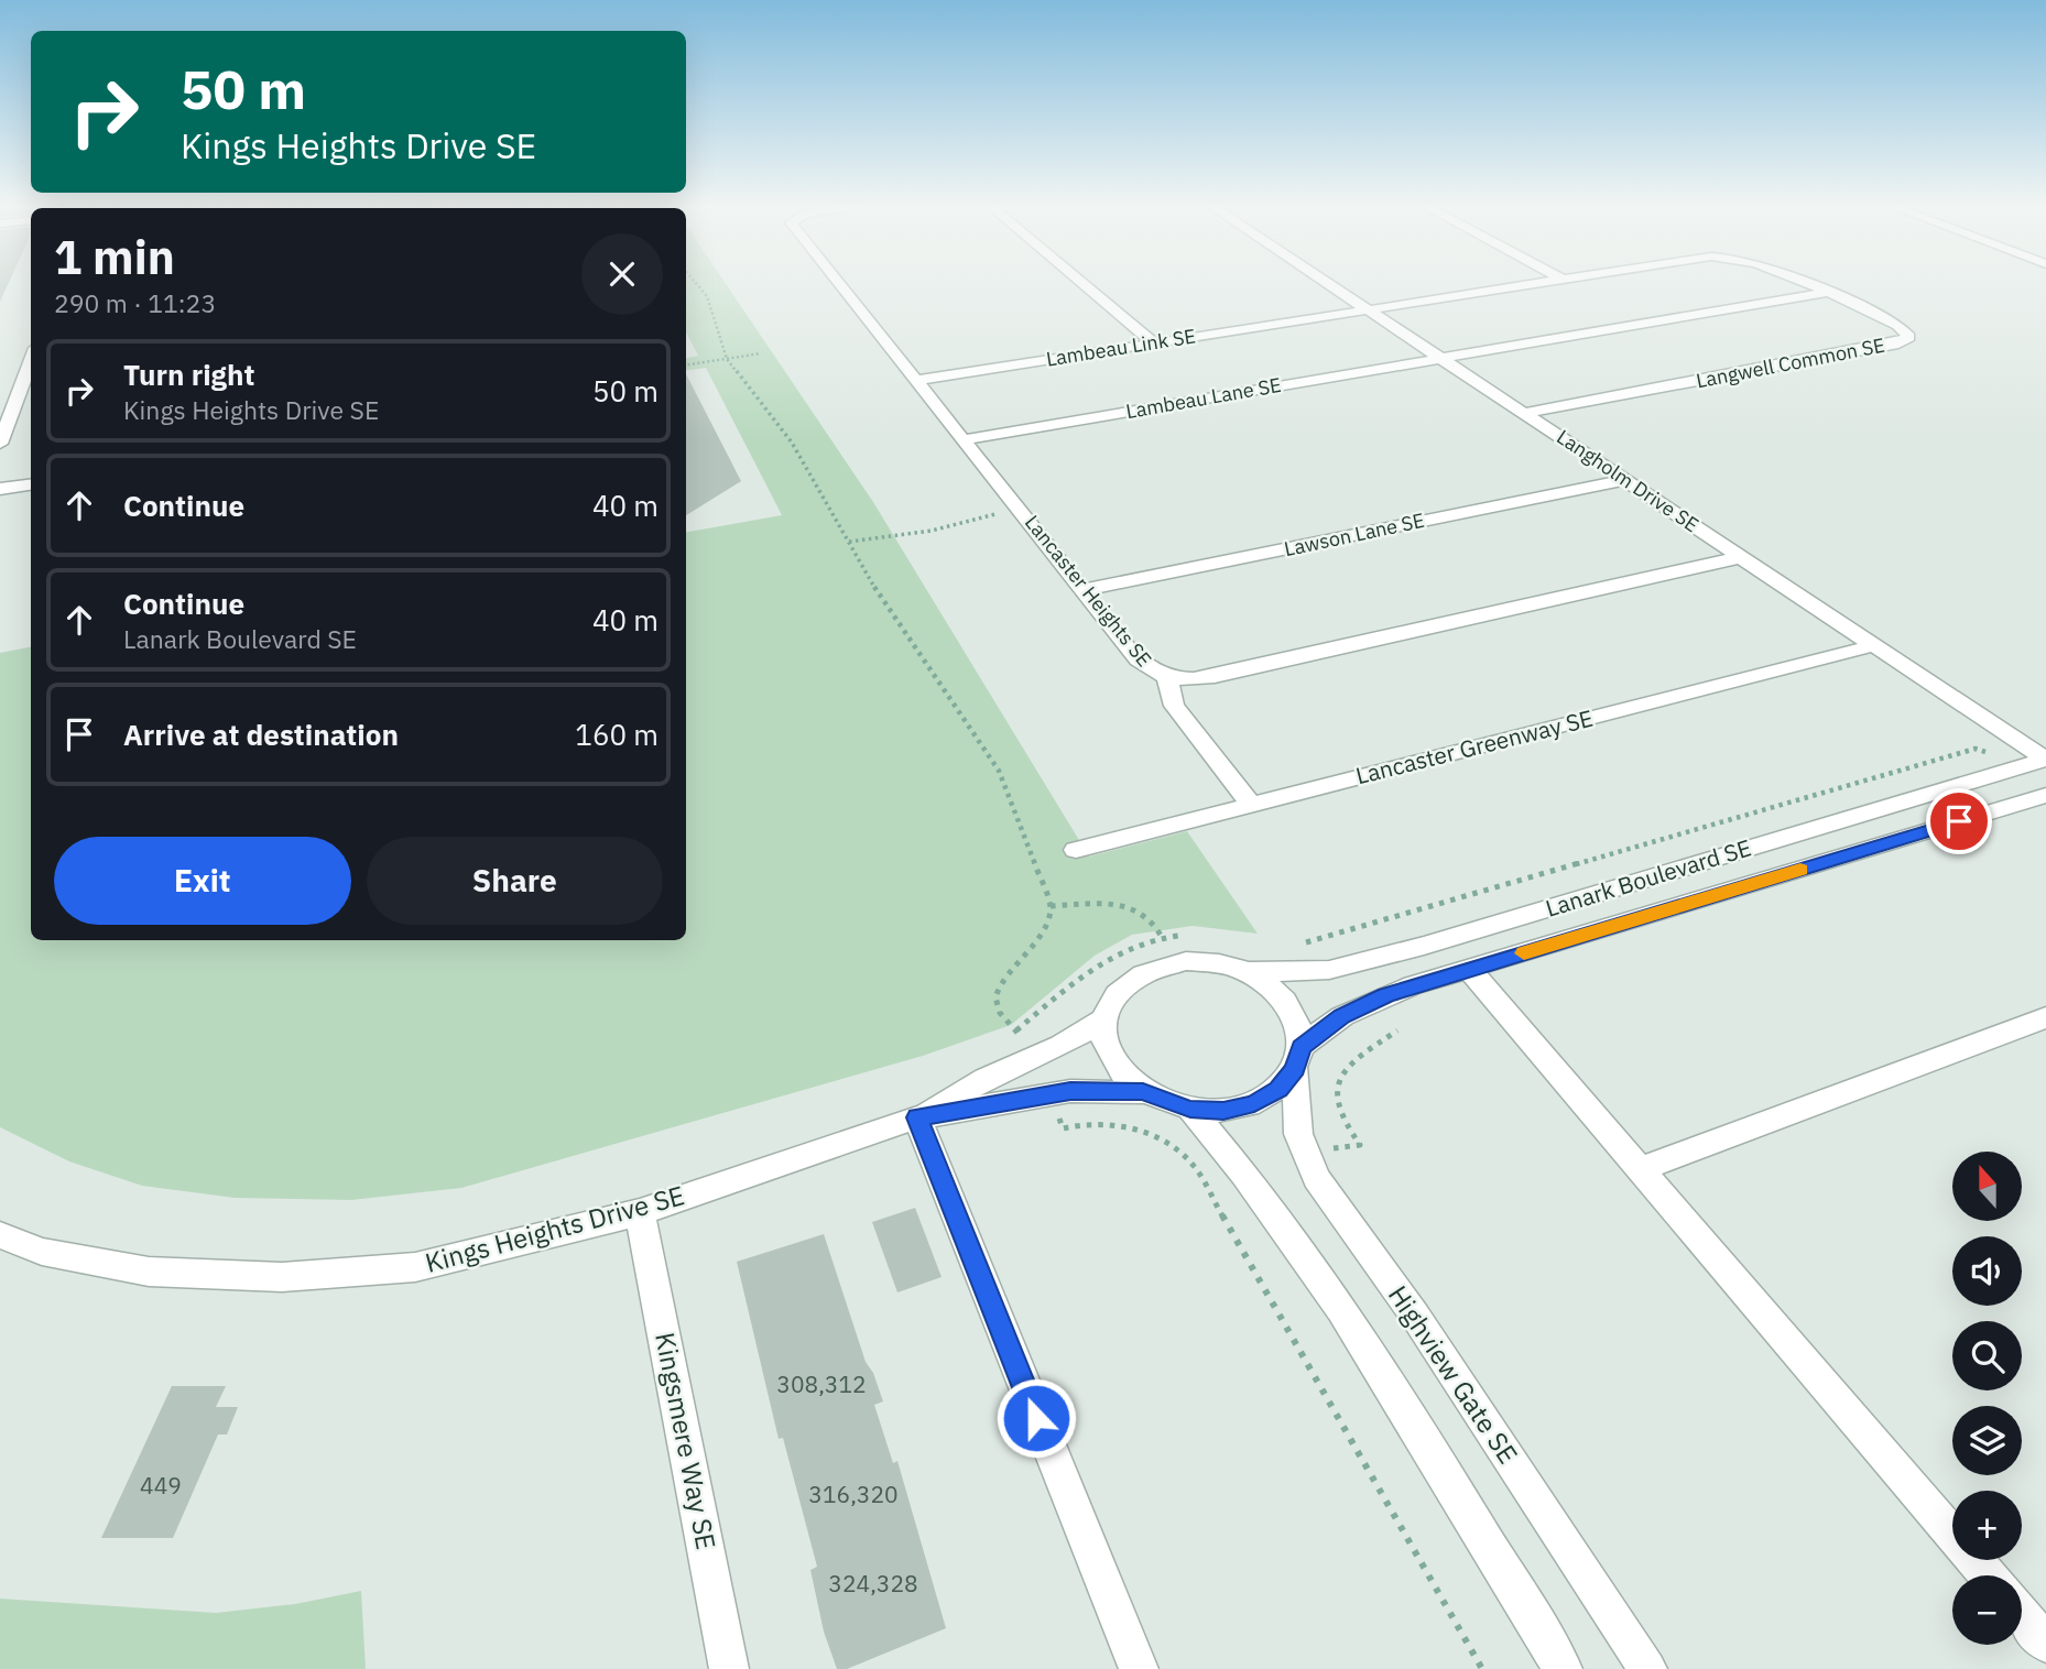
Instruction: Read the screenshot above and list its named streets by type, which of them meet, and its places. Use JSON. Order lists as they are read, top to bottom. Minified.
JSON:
{"streets":{"street":["Lambeau Link SE","Langwell Common SE","Lambeau Lane SE","Langholm Drive SE","Lawson Lane SE","Lancaster Heights SE","Lancaster Greenway SE","Lanark Boulevard SE","Kings Heights Drive SE","Highview Gate SE","Kingsmere Way SE"]},"crossings":[["Lambeau Link SE","Langwell Common SE"],["Lambeau Link SE","Langholm Drive SE"],["Lambeau Link SE","Lancaster Heights SE"],["Langwell Common SE","Lambeau Lane SE"],["Langwell Common SE","Langholm Drive SE"],["Lambeau Lane SE","Langholm Drive SE"],["Lambeau Lane SE","Lancaster Heights SE"],["Langholm Drive SE","Lawson Lane SE"],["Langholm Drive SE","Lancaster Heights SE"],["Langholm Drive SE","Lancaster Greenway SE"],["Langholm Drive SE","Lanark Boulevard SE"],["Lawson Lane SE","Lancaster Heights SE"],["Lanark Boulevard SE","Kings Heights Drive SE"],["Lanark Boulevard SE","Highview Gate SE"],["Kings Heights Drive SE","Highview Gate SE"],["Kings Heights Drive SE","Kingsmere Way SE"]],"house_numbers":["308,312","449","316,320","324,328"],"north":"top","page":{"turn":["50 m","Kings Heights Drive SE"],"heading":["1 min","290 m · 11:23"],"list":[{"name":"Turn right","note":"Kings Heights Drive SE","value":"50 m"},{"name":"Continue","value":"40 m"},{"name":"Continue","note":"Lanark Boulevard SE","value":"40 m"},{"name":"Arrive at destination","value":"160 m"}],"buttons":["Exit","Share"],"map_buttons":["+","−"]}}
